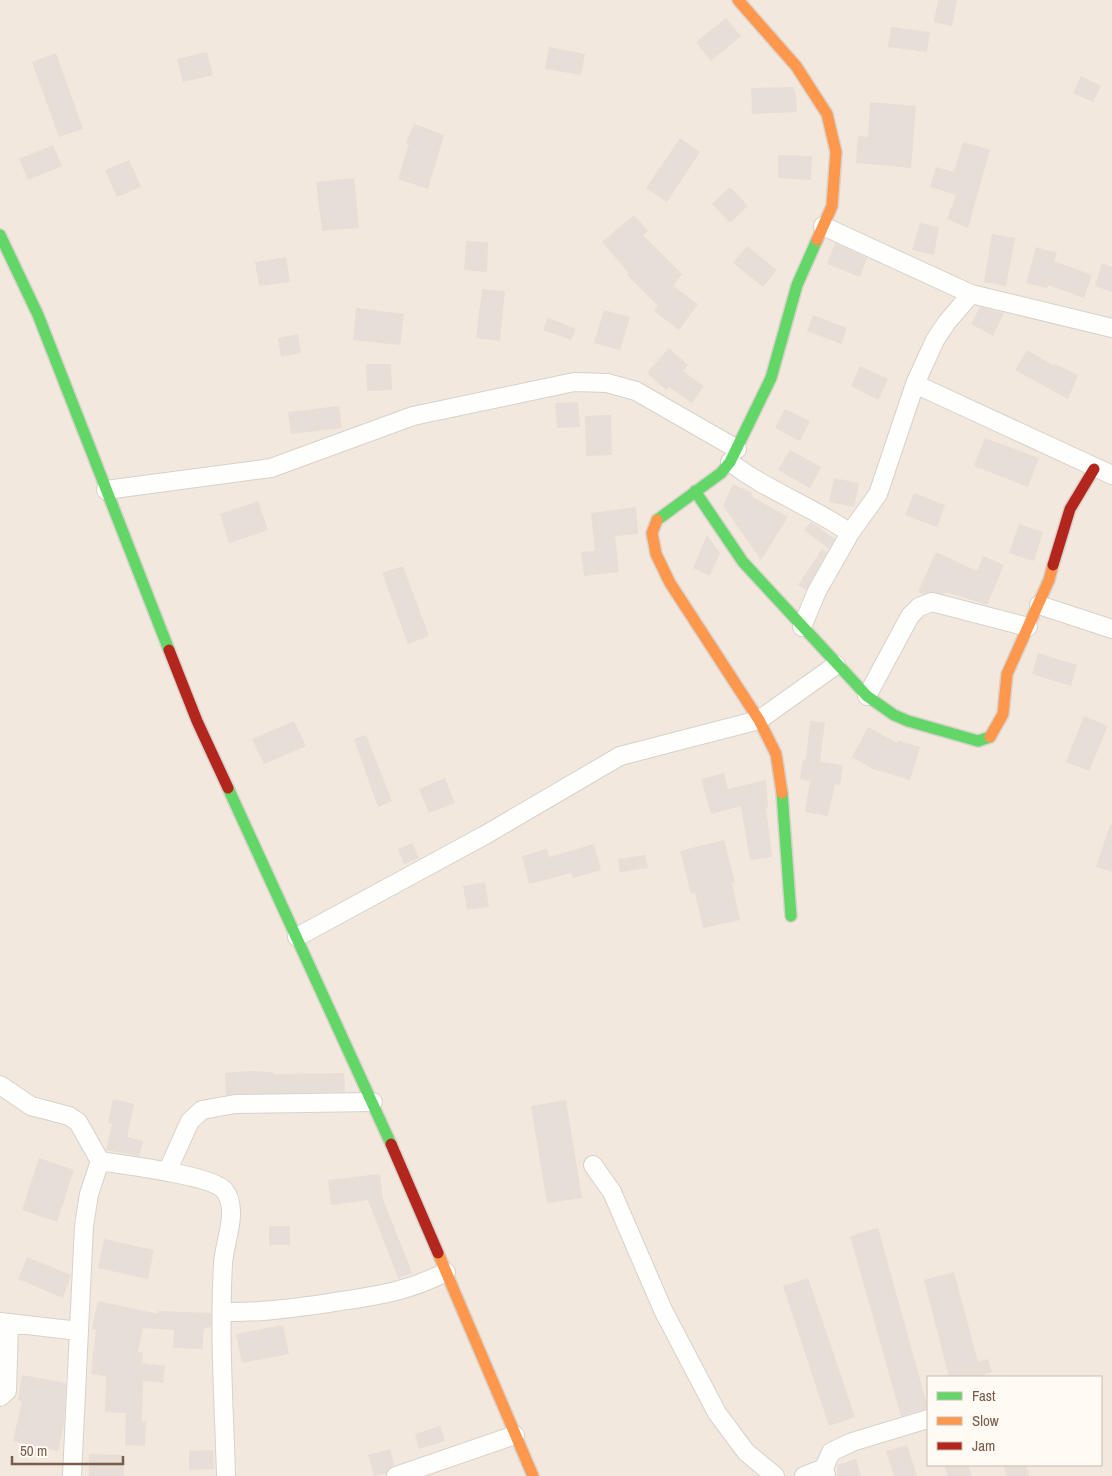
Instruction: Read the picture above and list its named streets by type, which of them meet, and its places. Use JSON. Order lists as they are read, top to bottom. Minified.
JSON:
{"legend":["Fast","Slow","Jam"],"scale_bar":"50 m"}
